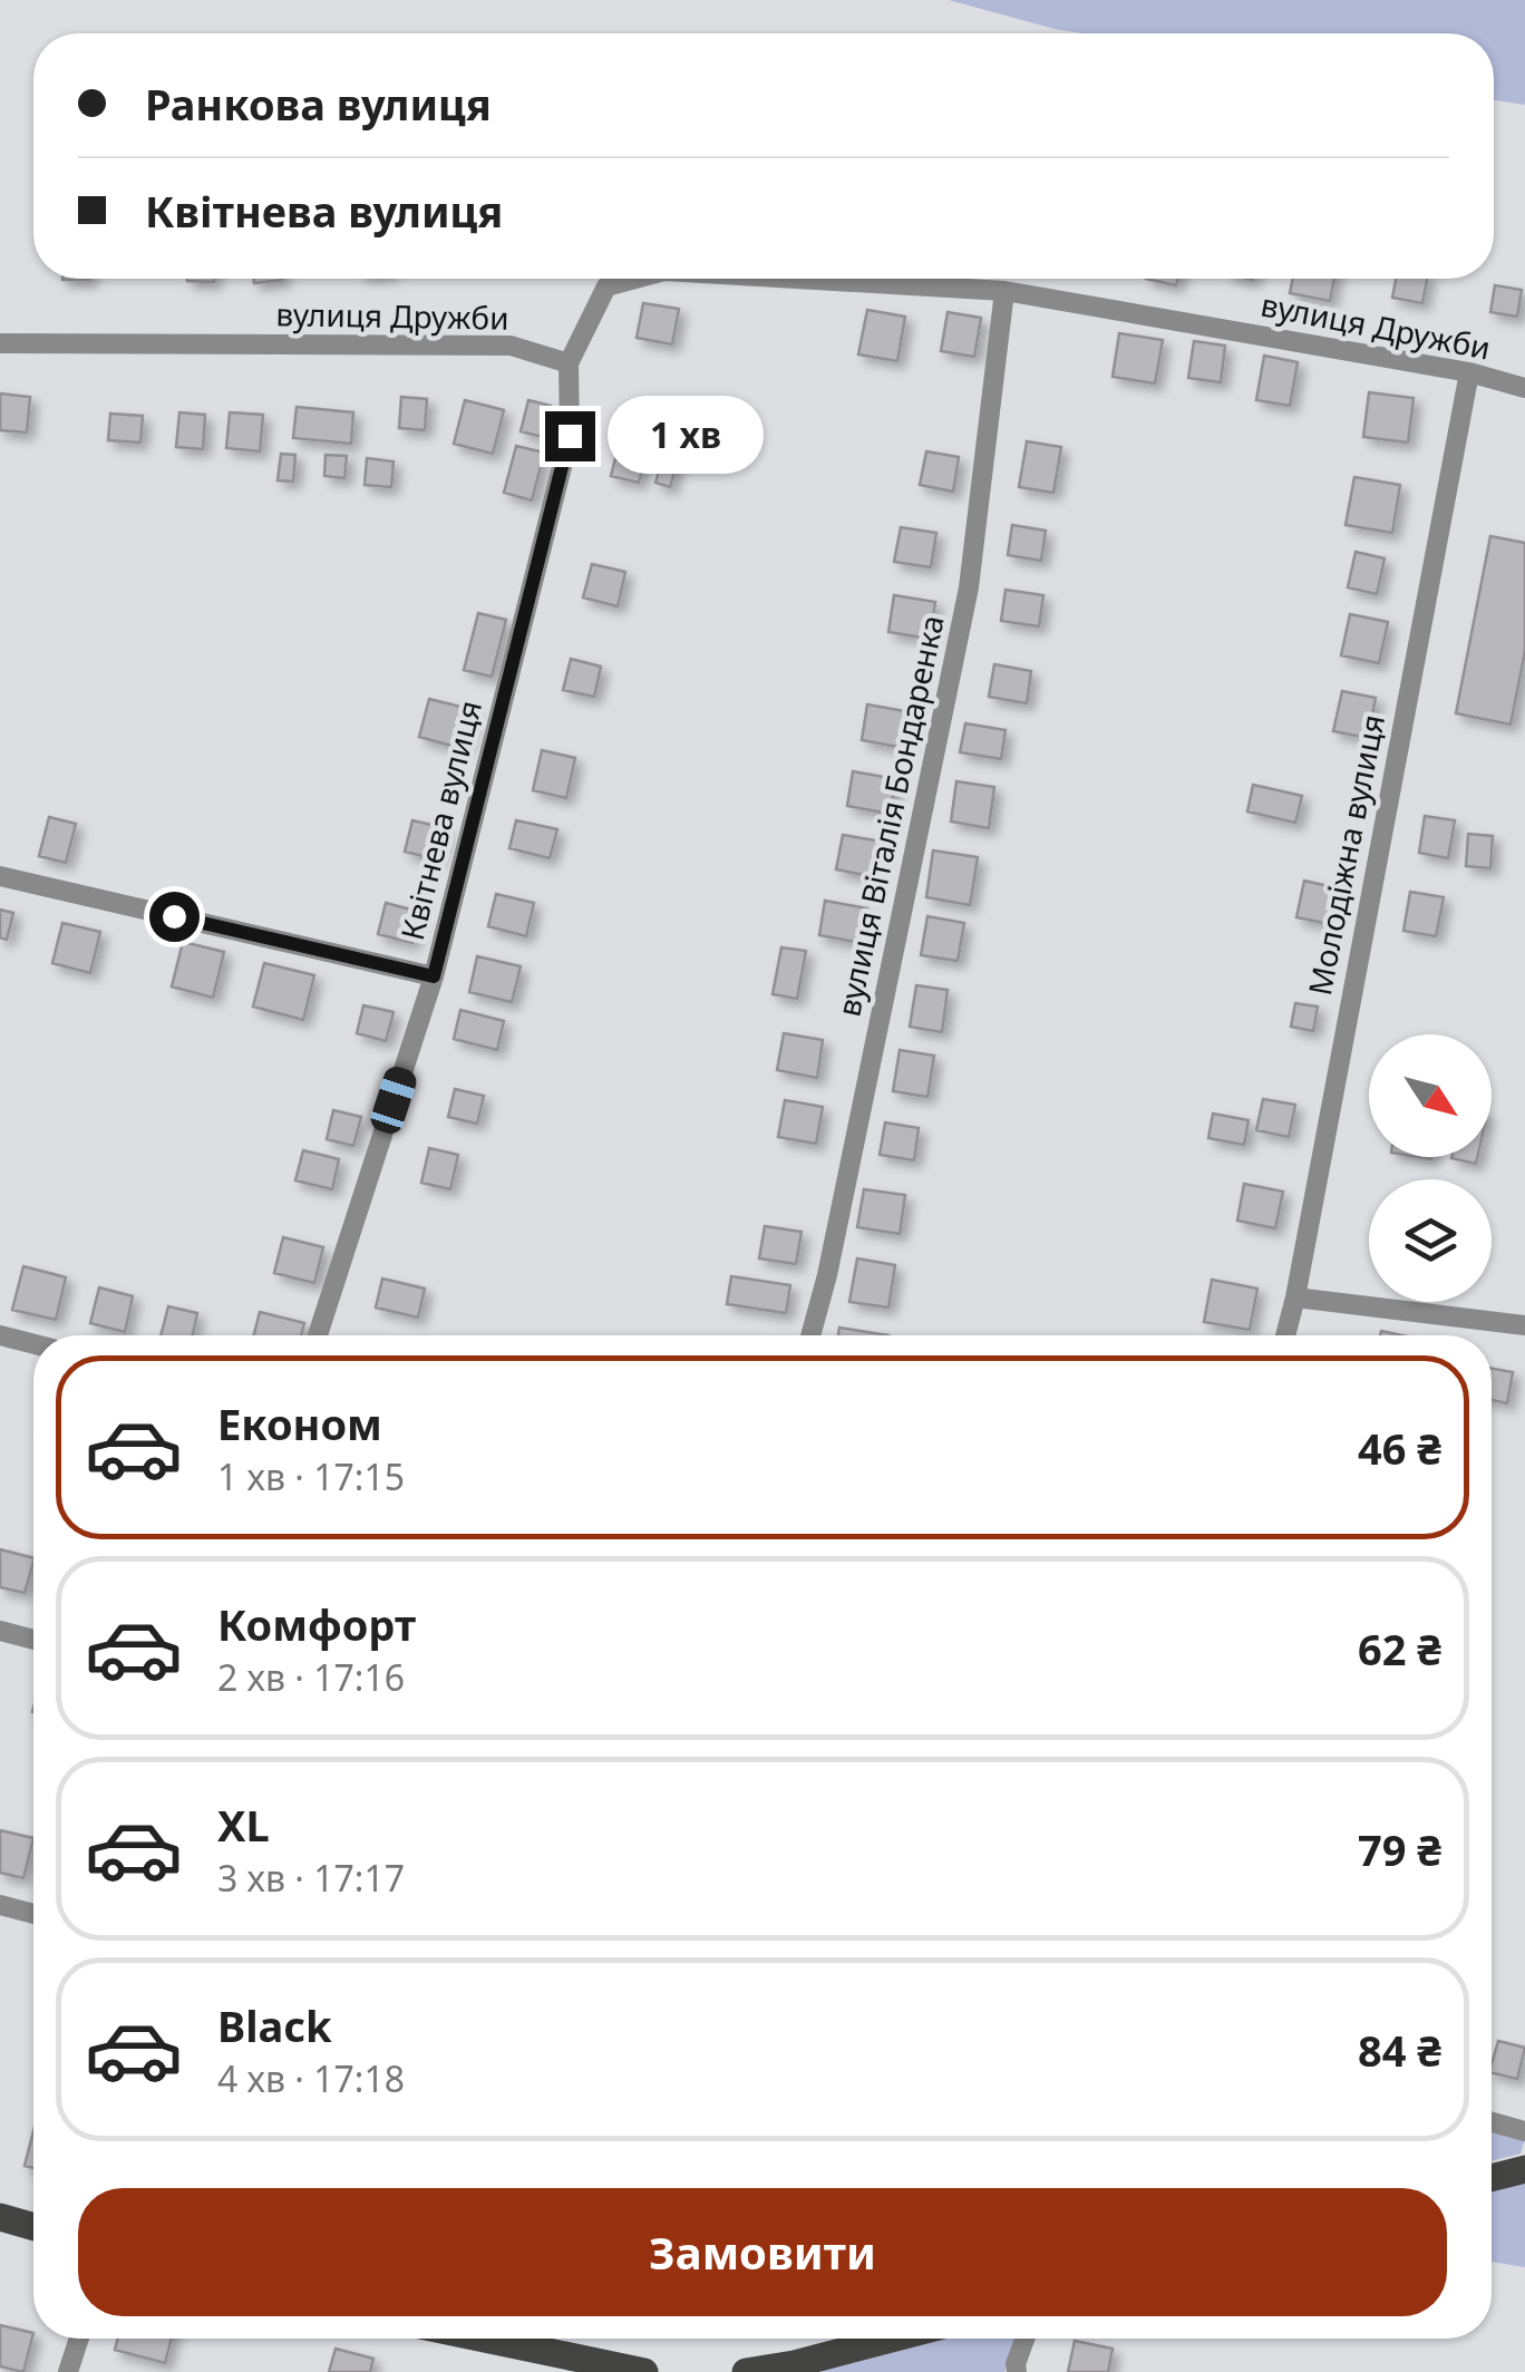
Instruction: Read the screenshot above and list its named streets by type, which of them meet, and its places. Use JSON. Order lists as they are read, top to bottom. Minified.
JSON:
{"streets":{"street":["вулиця Дружби","вулиця Віталія Бондаренка","Квітнева вулиця","Молодіжна вулиця"]},"crossings":[["вулиця Дружби","вулиця Віталія Бондаренка"],["вулиця Дружби","Квітнева вулиця"],["вулиця Дружби","Молодіжна вулиця"]],"north":"bottom right","page":{"banner":["Ранкова вулиця","Квітнева вулиця"],"bubble":"1 хв","list":[{"name":"Економ","note":"1 хв · 17:15","value":"46 ₴"},{"name":"Комфорт","note":"2 хв · 17:16","value":"62 ₴"},{"name":"XL","note":"3 хв · 17:17","value":"79 ₴"},{"name":"Black","note":"4 хв · 17:18","value":"84 ₴"}],"buttons":"Замовити"}}
